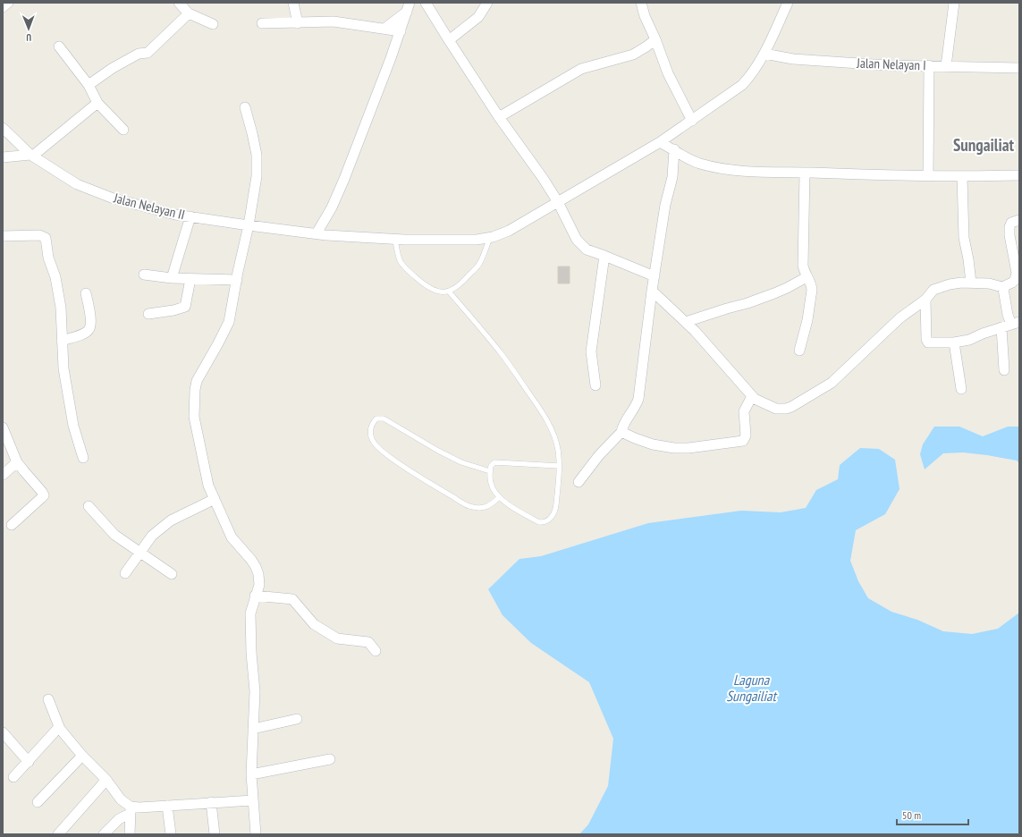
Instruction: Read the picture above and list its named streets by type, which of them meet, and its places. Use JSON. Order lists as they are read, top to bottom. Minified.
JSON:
{"streets":{"street":["Jalan Nelayan I","Jalan Nelayan II"]},"crossings":[["Jalan Nelayan I","Jalan Nelayan II"]],"districts":["Sungailiat"],"water":["Laguna Sungailiat"],"scale_bar":"50 m","north":"bottom"}
